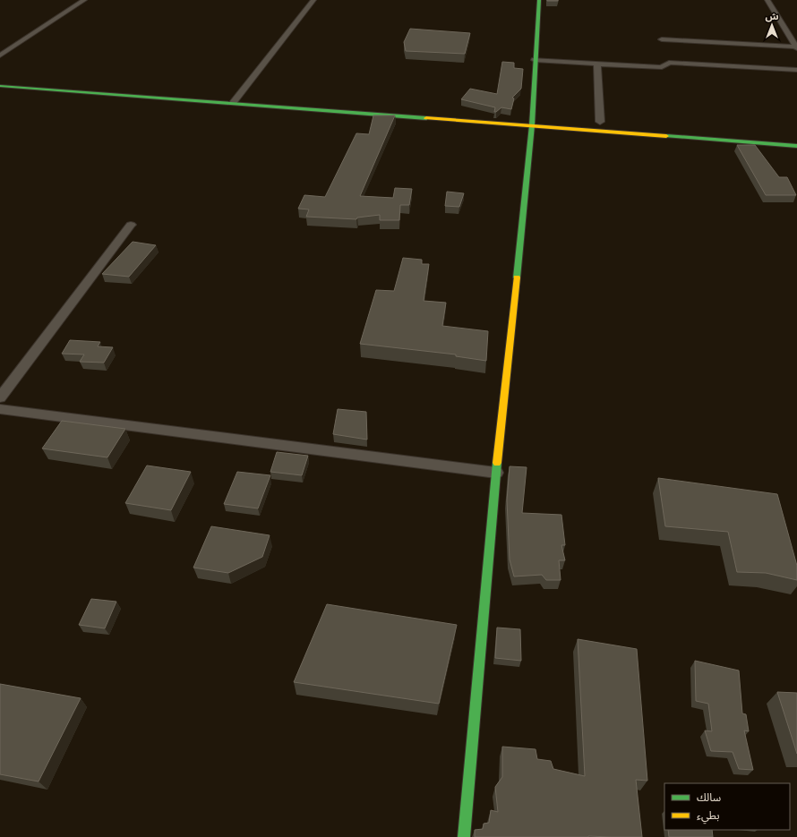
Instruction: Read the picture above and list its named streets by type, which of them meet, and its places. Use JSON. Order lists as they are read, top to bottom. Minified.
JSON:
{"legend":["سالك","بطيء"],"north":"top"}
